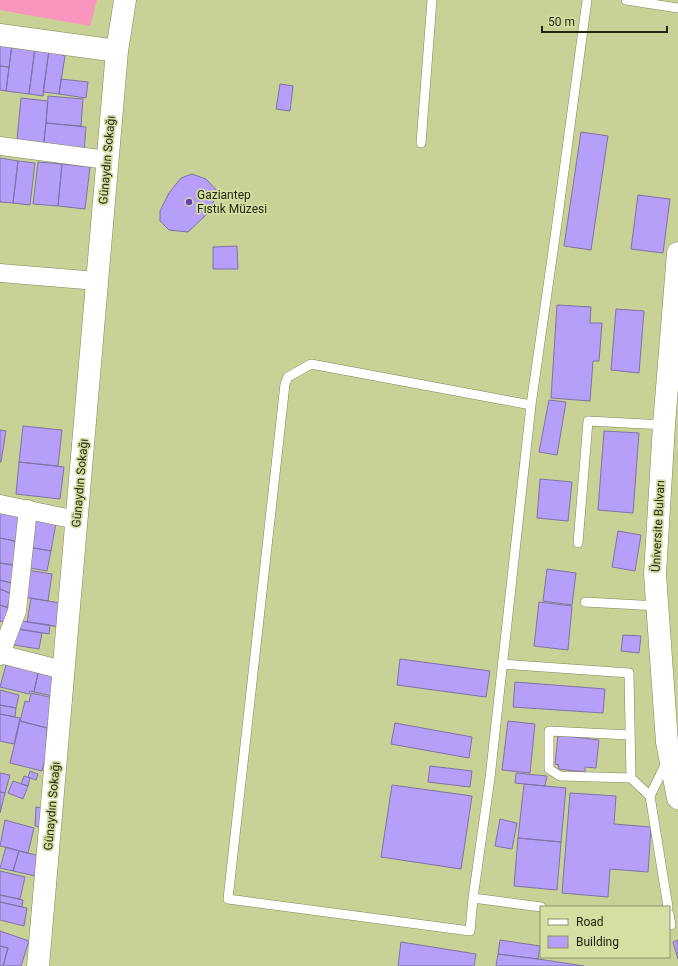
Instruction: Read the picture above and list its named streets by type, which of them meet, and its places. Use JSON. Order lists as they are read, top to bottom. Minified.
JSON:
{"streets":{"street":["Günaydın Sokağı","Üniversite Bulvarı"]},"places":["Gaziantep Fıstık Müzesi"],"legend":["Road","Building"],"scale_bar":"50 m"}
